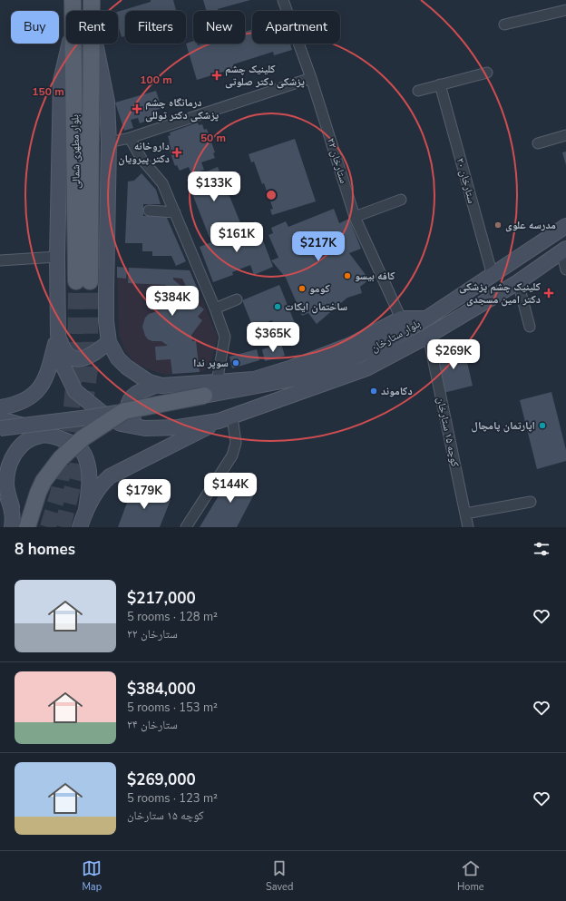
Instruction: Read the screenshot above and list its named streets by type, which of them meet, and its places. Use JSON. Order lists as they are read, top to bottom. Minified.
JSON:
{"streets":{"main road":["بلوار مطهرى شمالى","بلوار ستارخان"],"street":["۲۲ ستارخان","۲۰ ستارخان","کوچه ۱۵ ستارخان"]},"crossings":[["۲۰ ستارخان","بلوار ستارخان"],["بلوار ستارخان","کوچه ۱۵ ستارخان"]],"places":{"health":["کلینیک چشم پزشکی دکتر صلوتی","درمانگاه چشم پزشكی دكتر توللی","داروخانه دکتر پیرویان","کلینیک چشم پزشکی دکتر امین مسجدی"],"other":["مدرسه علوی","کافه بیسو","کومو","ساختمان ایکات","سوپر ندا","دکاموند","اپارتمان پامچال"]},"page":{"chip":["Buy","Rent","Filters","New","Apartment"],"price":["$133K","$161K","$217K","$384K","$365K","$269K","$144K","$179K"],"heading":"8 homes","list":[{"name":"$217,000","note":"5 rooms · 128 m² · ۲۲ ستارخان"},{"name":"$384,000","note":"5 rooms · 153 m² · ۲۴ ستارخان"},{"name":"$269,000","note":"5 rooms · 123 m² · کوچه ۱۵ ستارخان"}],"tabs":["Map","Saved","Home"]},"rings":["100 m","150 m","50 m"]}
